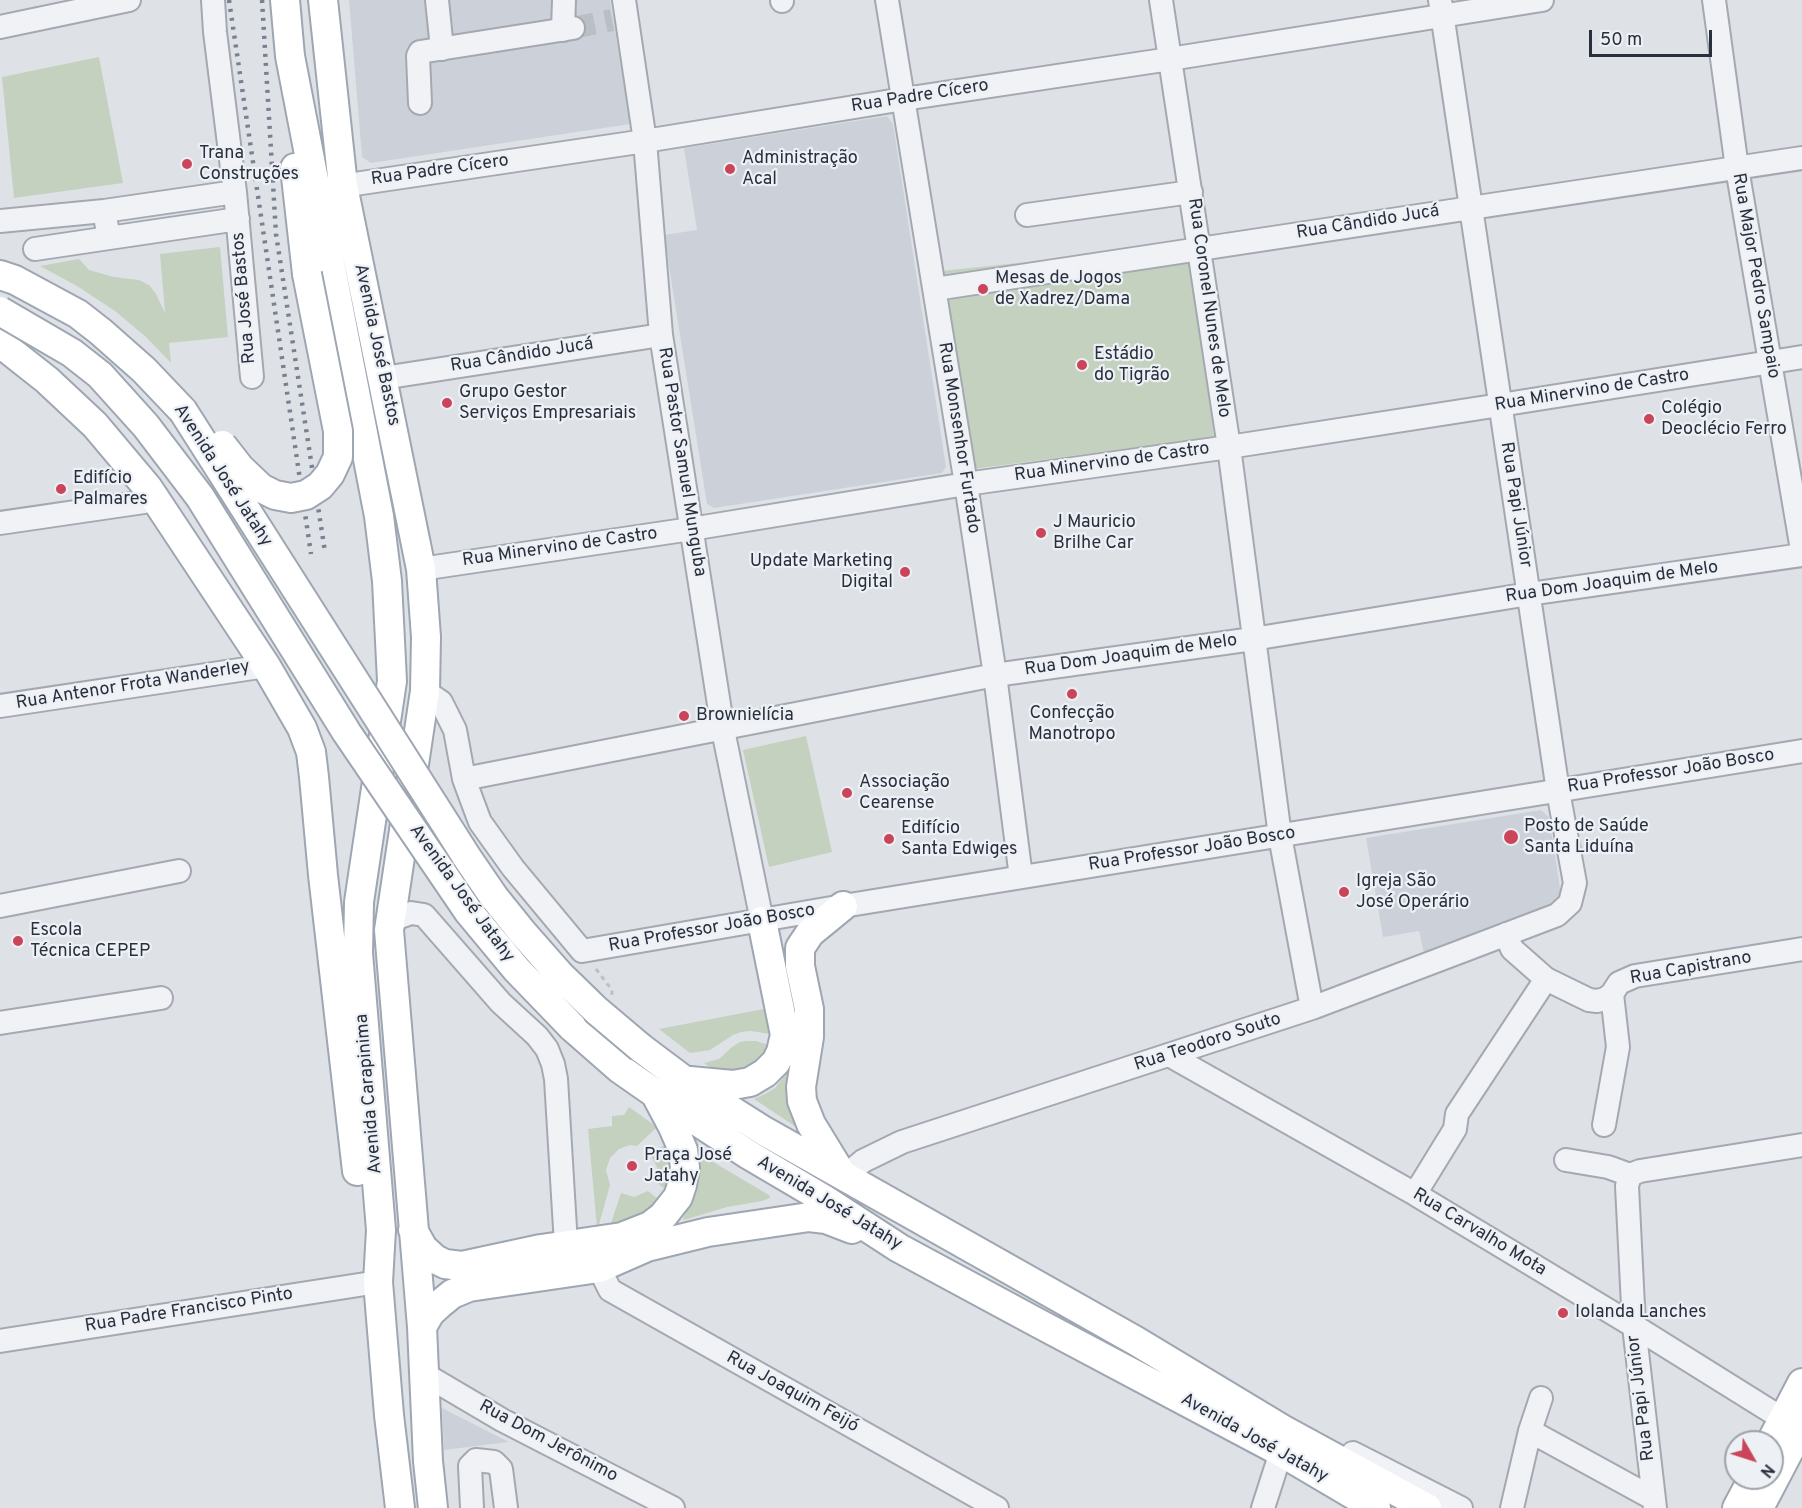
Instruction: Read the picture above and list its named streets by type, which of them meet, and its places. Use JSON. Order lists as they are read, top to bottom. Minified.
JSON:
{"streets":{"main road":["Avenida José Bastos","Avenida José Jatahy","Avenida Carapinima"],"street":["Rua Padre Cícero","Rua Cândido Jucá","Rua Major Pedro Sampaio","Rua José Bastos","Rua Coronel Nunes de Melo","Rua Minervino de Castro","Rua Monsenhor Furtado","Rua Pastor Samuel Munguba","Rua Papi Júnior","Rua Dom Joaquim de Melo","Rua Antenor Frota Wanderley","Rua Professor João Bosco","Rua Capistrano","Rua Teodoro Souto","Rua Carvalho Mota","Rua Padre Francisco Pinto","Rua Joaquim Feijó","Rua Dom Jerônimo"]},"crossings":[["Rua Padre Cícero","Rua Coronel Nunes de Melo"],["Rua Padre Cícero","Avenida José Bastos"],["Rua Padre Cícero","Rua Monsenhor Furtado"],["Rua Padre Cícero","Rua Pastor Samuel Munguba"],["Rua Padre Cícero","Rua Papi Júnior"],["Rua Cândido Jucá","Rua Major Pedro Sampaio"],["Rua Cândido Jucá","Rua Coronel Nunes de Melo"],["Rua Cândido Jucá","Avenida José Bastos"],["Rua Cândido Jucá","Rua Monsenhor Furtado"],["Rua Cândido Jucá","Rua Pastor Samuel Munguba"],["Rua Cândido Jucá","Rua Papi Júnior"],["Rua Major Pedro Sampaio","Rua Minervino de Castro"],["Rua Major Pedro Sampaio","Rua Dom Joaquim de Melo"],["Rua Coronel Nunes de Melo","Rua Minervino de Castro"],["Rua Coronel Nunes de Melo","Rua Dom Joaquim de Melo"],["Rua Coronel Nunes de Melo","Rua Professor João Bosco"],["Rua Coronel Nunes de Melo","Rua Teodoro Souto"],["Avenida José Bastos","Rua Minervino de Castro"],["Avenida José Bastos","Avenida Carapinima"],["Rua Minervino de Castro","Rua Monsenhor Furtado"],["Rua Minervino de Castro","Rua Pastor Samuel Munguba"],["Rua Minervino de Castro","Rua Papi Júnior"],["Rua Monsenhor Furtado","Rua Dom Joaquim de Melo"],["Rua Monsenhor Furtado","Rua Professor João Bosco"],["Rua Pastor Samuel Munguba","Rua Dom Joaquim de Melo"],["Rua Pastor Samuel Munguba","Rua Professor João Bosco"],["Avenida José Jatahy","Rua Teodoro Souto"],["Rua Papi Júnior","Rua Dom Joaquim de Melo"],["Rua Papi Júnior","Rua Professor João Bosco"],["Rua Papi Júnior","Rua Teodoro Souto"],["Rua Papi Júnior","Rua Carvalho Mota"],["Rua Capistrano","Rua Teodoro Souto"],["Rua Teodoro Souto","Rua Carvalho Mota"],["Avenida Carapinima","Rua Padre Francisco Pinto"],["Avenida Carapinima","Rua Dom Jerônimo"]],"places":["Trana Construções","Administração Acal","Mesas de Jogos de Xadrez/Dama","Estádio do Tigrão","Grupo Gestor Serviços Empresariais","Colégio Deoclécio Ferro","Edifício Palmares","J Mauricio Brilhe Car","Update Marketing Digital","Confecção Manotropo","Brownielícia","Associação Cearense","Posto de Saúde Santa Liduína","Edifício Santa Edwiges","Igreja São José Operário","Escola Técnica CEPEP","Praça José Jatahy","Iolanda Lanches"],"scale_bar":"50 m","north":"bottom right"}
